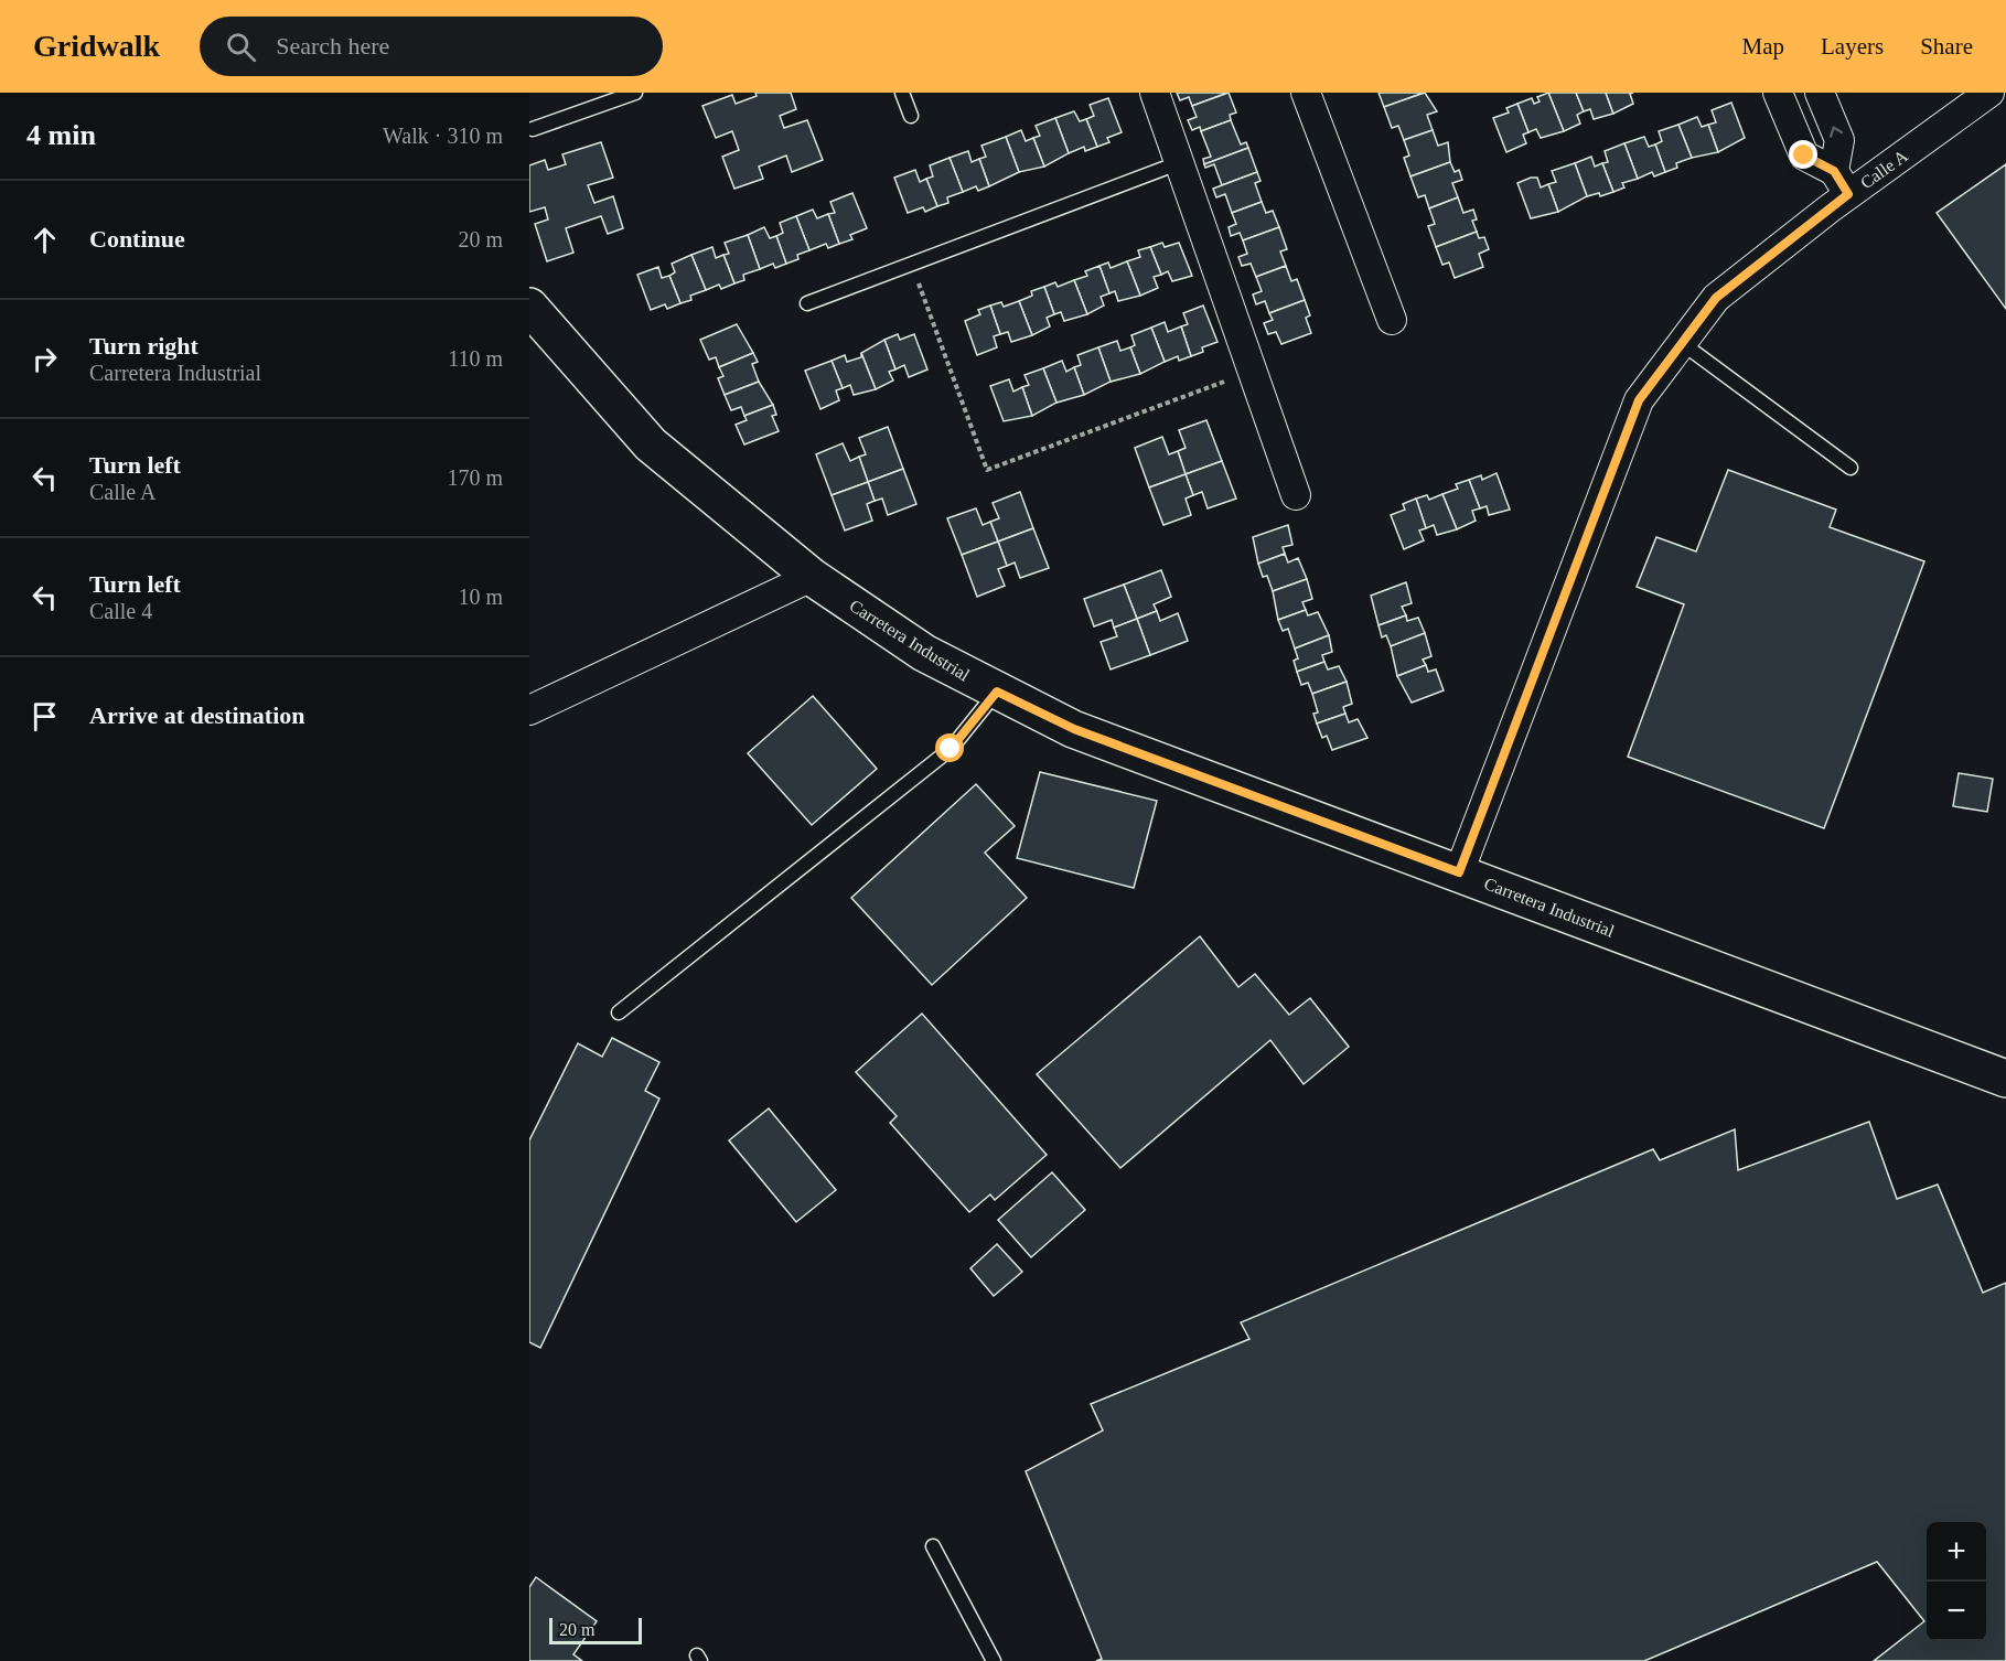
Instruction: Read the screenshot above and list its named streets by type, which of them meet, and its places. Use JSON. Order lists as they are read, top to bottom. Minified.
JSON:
{"streets":{"street":["Calle A","Carretera Industrial"]},"crossings":[["Calle A","Carretera Industrial"]],"scale_bar":"20 m","page":{"header":"Gridwalk","search":"Search here","nav":["Map","Layers","Share"],"heading":["4 min","Walk · 310 m"],"list":[["Continue","20 m"],["Turn right","Carretera Industrial","110 m"],["Turn left","Calle A","170 m"],["Turn left","Calle 4","10 m"],"Arrive at destination"],"map_buttons":["+","−"],"scale":"20 m"}}
